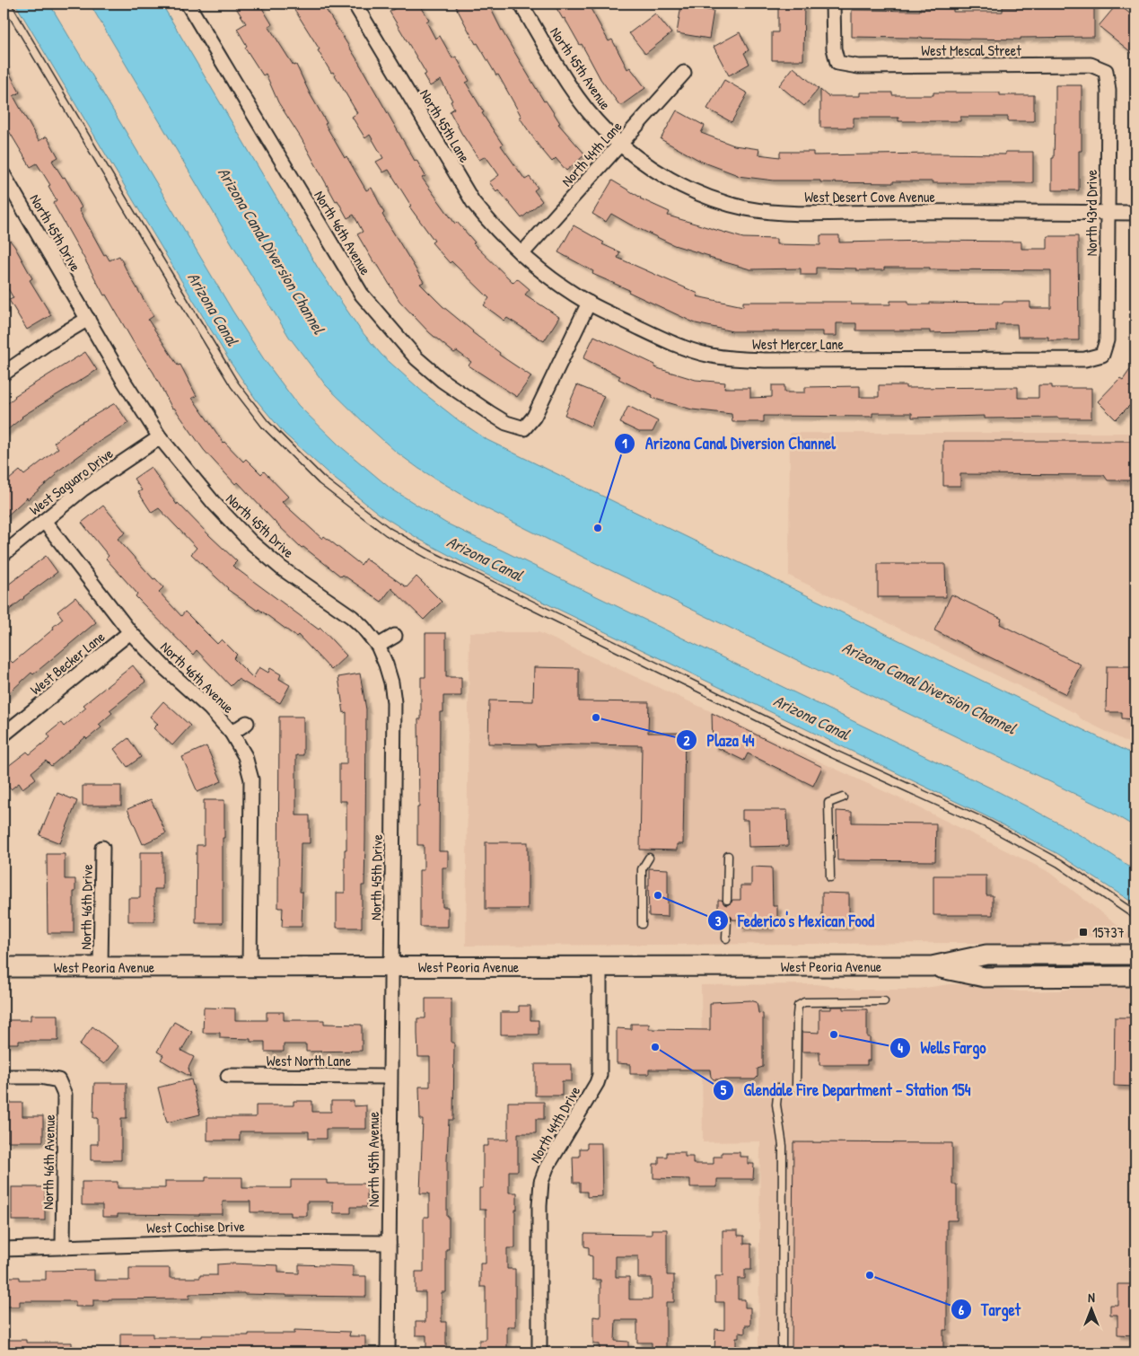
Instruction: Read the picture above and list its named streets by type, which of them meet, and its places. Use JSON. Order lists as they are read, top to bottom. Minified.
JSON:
{"streets":{"main road":["West Peoria Avenue"],"street":["West Mescal Street","North 45th Avenue","North 45th Lane","North 44th Lane","West Desert Cove Avenue","North 43rd Drive","North 45th Drive","North 46th Avenue","West Mercer Lane","West Saguaro Drive","West Becker Lane","North 46th Drive","West North Lane","North 44th Drive","West Cochise Drive"]},"crossings":[["West Mescal Street","North 43rd Drive"],["North 45th Avenue","North 44th Lane"],["North 45th Avenue","West Desert Cove Avenue"],["North 45th Avenue","North 45th Drive"],["North 45th Avenue","West Peoria Avenue"],["North 45th Avenue","West North Lane"],["North 45th Avenue","West Cochise Drive"],["North 45th Lane","North 44th Lane"],["North 45th Lane","West Mercer Lane"],["North 44th Lane","West Desert Cove Avenue"],["North 44th Lane","West Mercer Lane"],["West Desert Cove Avenue","North 43rd Drive"],["North 43rd Drive","West Mercer Lane"],["North 45th Drive","West Saguaro Drive"],["North 45th Drive","West Peoria Avenue"],["North 46th Avenue","West Mercer Lane"],["North 46th Avenue","West Saguaro Drive"],["North 46th Avenue","West Becker Lane"],["North 46th Avenue","West Peoria Avenue"],["North 46th Avenue","West Cochise Drive"],["North 46th Drive","West Peoria Avenue"],["West Peoria Avenue","North 44th Drive"]],"water":["Arizona Canal Diversion Channel","Arizona Canal"],"places":{"other":["Arizona Canal Diversion Channel","Plaza 44","Federico's Mexican Food","Wells Fargo","Glendale Fire Department - Station 154","Target"],"transit":["15737"]},"north":"top"}
